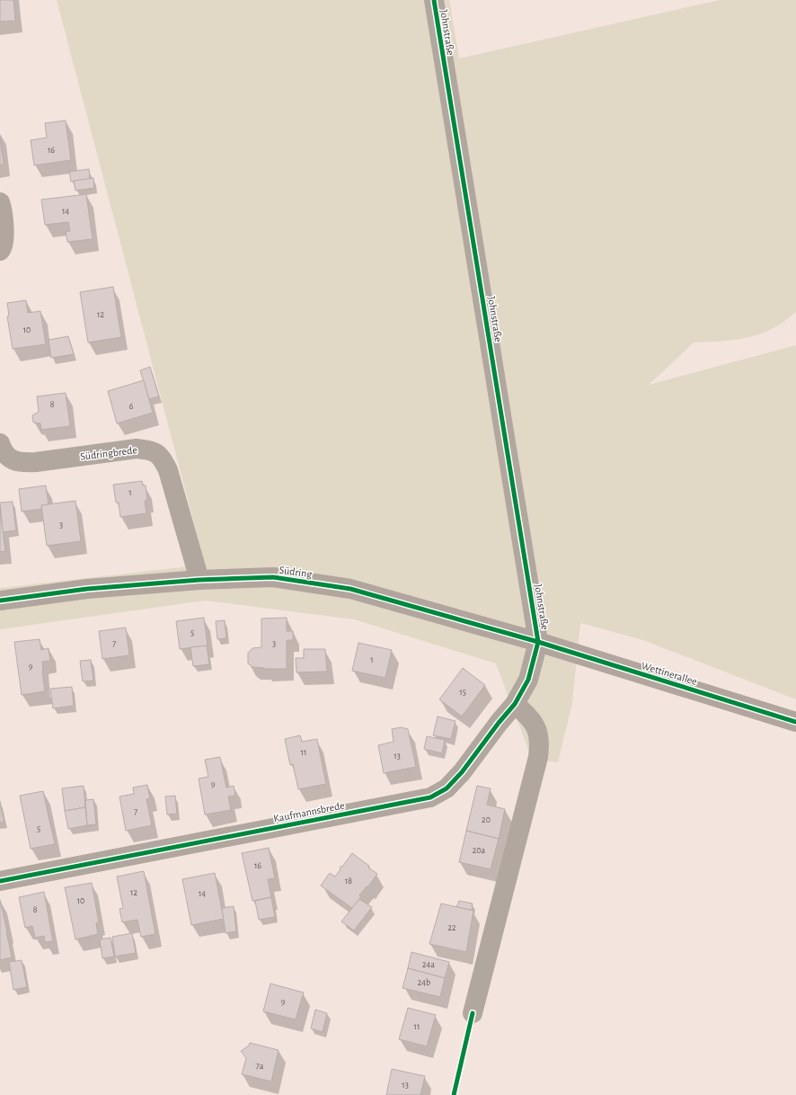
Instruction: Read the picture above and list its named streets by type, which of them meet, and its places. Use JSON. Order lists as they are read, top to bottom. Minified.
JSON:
{"streets":{"street":["Johnstraße","Südringbrede","Südring","Wettinerallee","Kaufmannsbrede"]},"crossings":[["Johnstraße","Südring"],["Johnstraße","Wettinerallee"],["Johnstraße","Kaufmannsbrede"],["Südringbrede","Südring"],["Südring","Wettinerallee"],["Südring","Kaufmannsbrede"],["Wettinerallee","Kaufmannsbrede"]],"house_numbers":["16","14","12","10","8","6","1","3","5","7","3","1","9","15","11","13","9","7","20","5","20a","16","18","12","14","10","8","22","24a","24b","9","11","7a","13"]}
